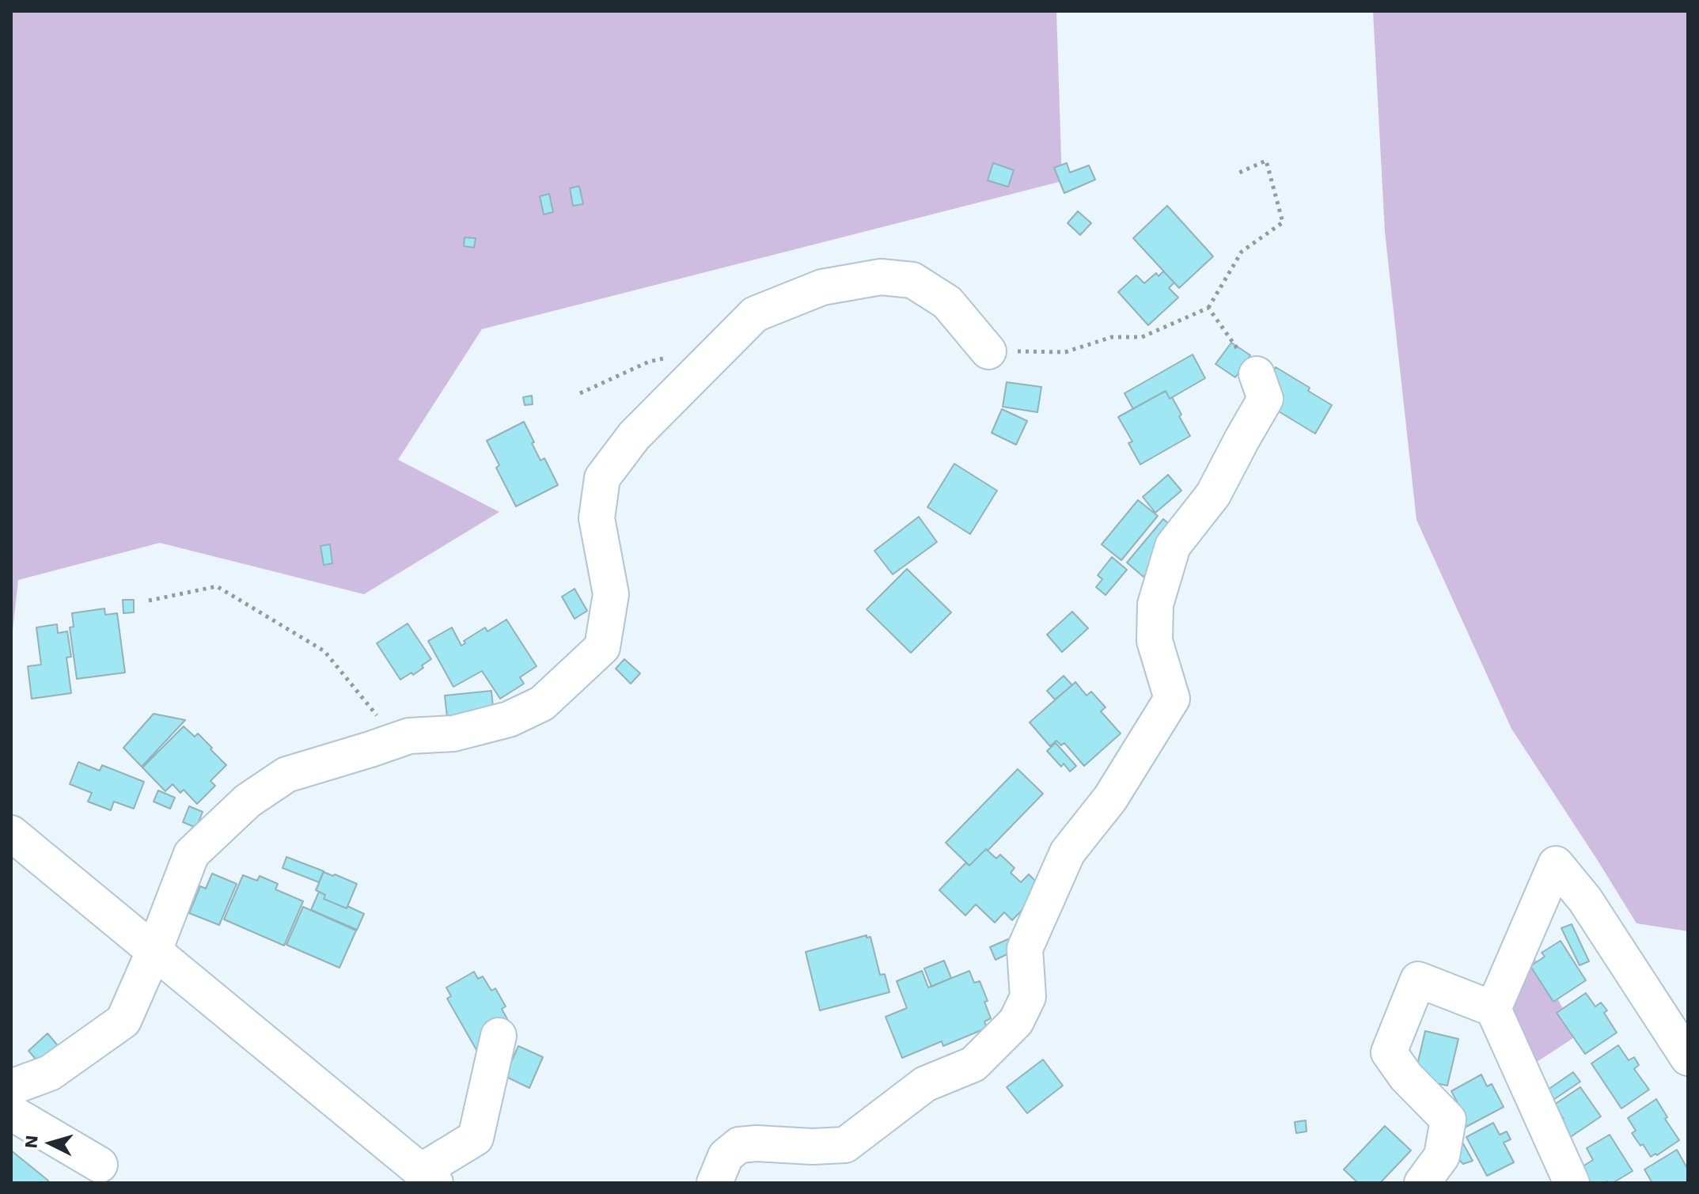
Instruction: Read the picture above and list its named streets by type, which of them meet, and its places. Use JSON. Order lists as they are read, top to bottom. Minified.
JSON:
{"north":"left"}
